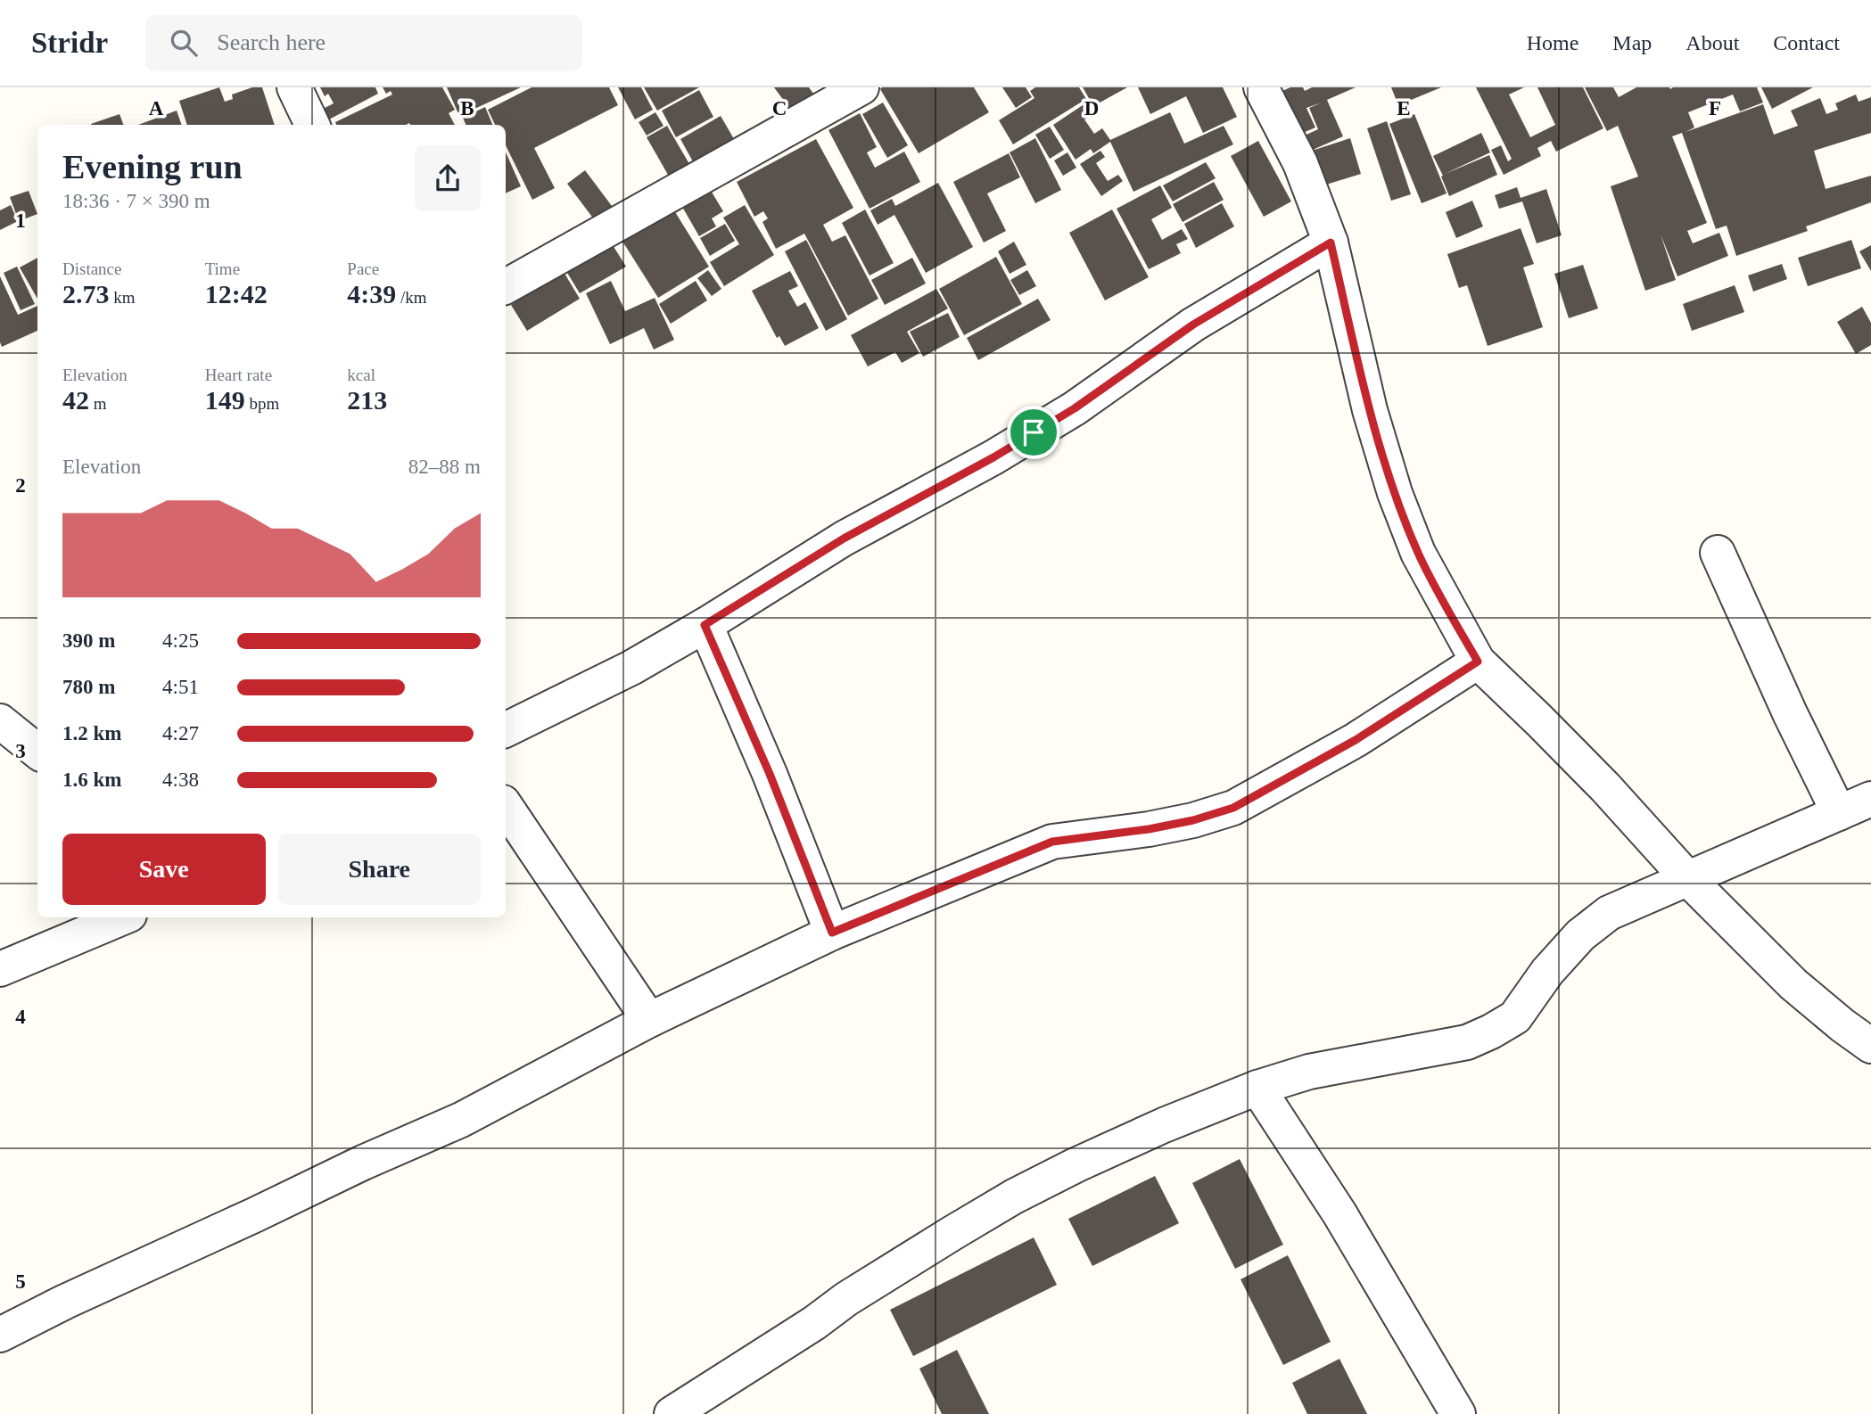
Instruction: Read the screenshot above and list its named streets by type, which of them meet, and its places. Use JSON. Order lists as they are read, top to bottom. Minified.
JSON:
{"page":{"header":"Stridr","search":"Search here","nav":["Home","Map","About","Contact"],"heading":["Evening run","18:36 · 7 × 390 m"],"stats":[["Distance","2.73 km"],["Time","12:42"],["Pace","4:39 /km"],["Elevation","42 m"],["Heart rate","149 bpm"],["kcal","213"]],"chart":["Elevation","82–88 m"],"list":[{"name":"390 m","note":"4:25"},{"name":"780 m","note":"4:51"},{"name":"1.2 km","note":"4:27"},{"name":"1.6 km","note":"4:38"}],"buttons":["Save","Share"]},"grid":{"columns":["A","B","C","D","E","F"],"rows":["1","2","3","4","5"]}}
